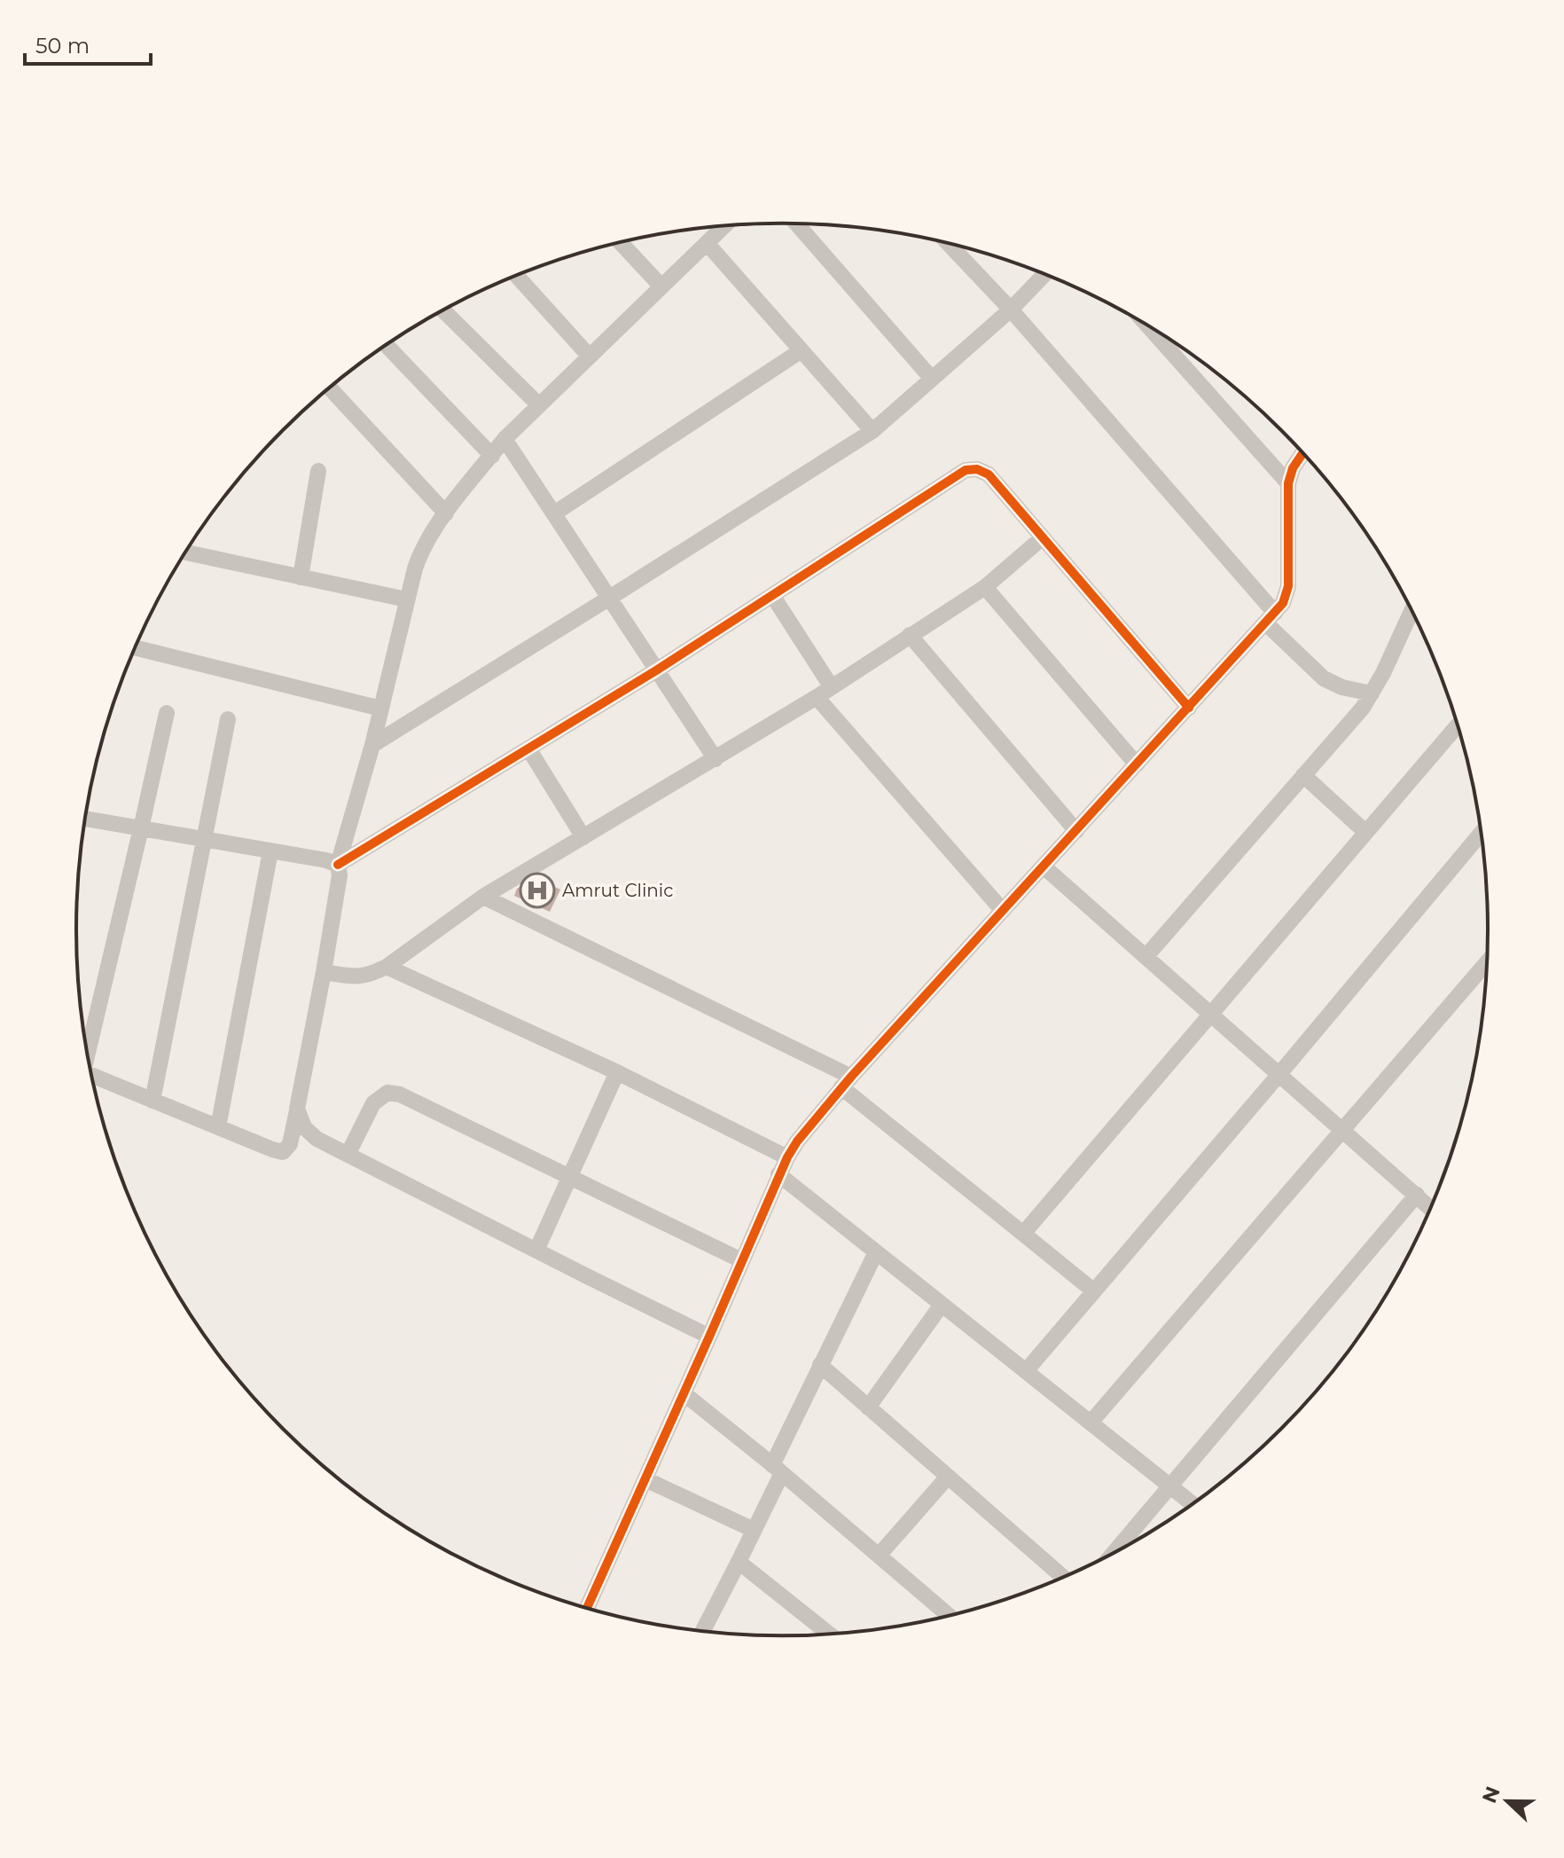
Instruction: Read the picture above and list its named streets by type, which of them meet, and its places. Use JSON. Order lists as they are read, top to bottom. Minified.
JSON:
{"places":{"hospital":["Amrut Clinic"]},"scale_bar":"50 m","north":"left"}
